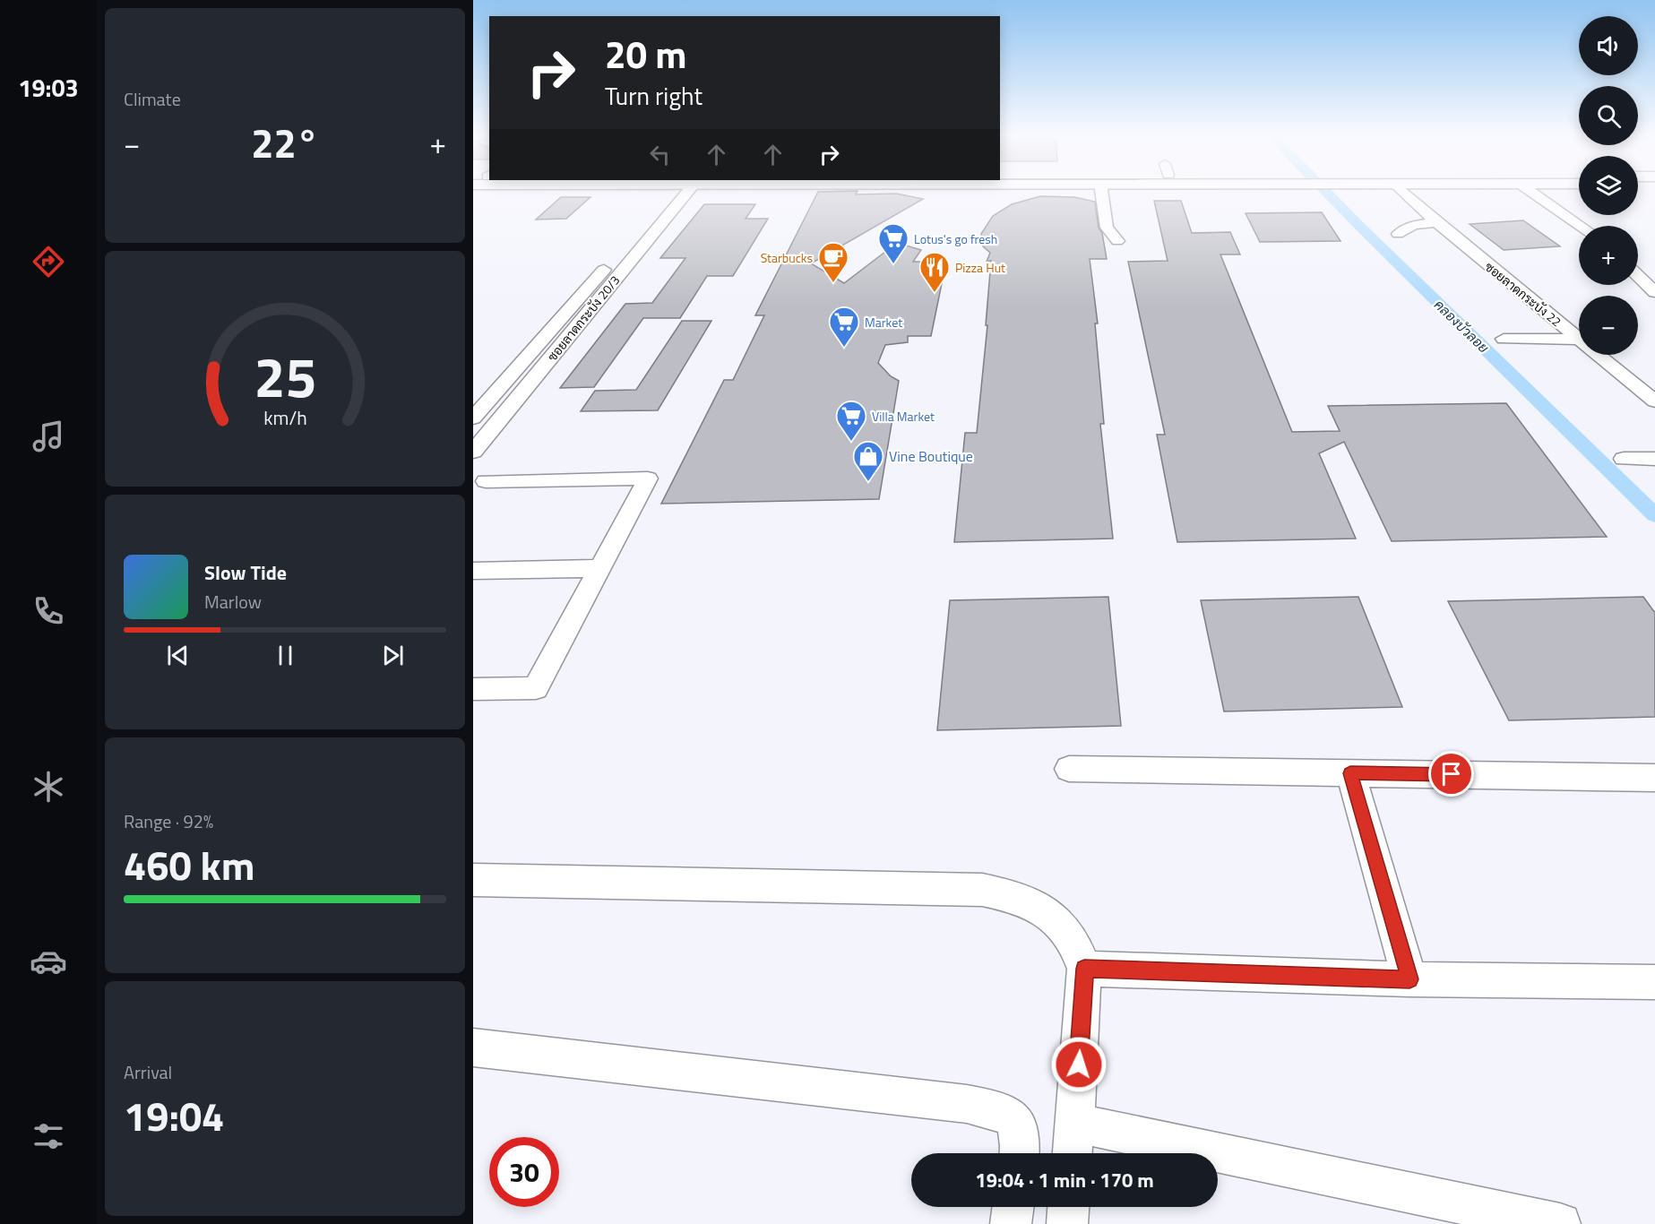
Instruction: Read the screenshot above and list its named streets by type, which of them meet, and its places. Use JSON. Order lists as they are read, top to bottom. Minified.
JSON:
{"streets":{"street":["ซอยลาดกระบัง 22","ซอยลาดกระบัง 20/3"]},"water":["คลองบัวลอย"],"places":{"supermarket":["Lotus's go fresh","Market","Villa Market"],"cafe":["Starbucks"],"restaurant":["Pizza Hut"],"shop":["Vine Boutique"]},"page":{"tabs":"19:03","tile":["Climate",["Range · 92%","460 km"],["Arrival","19:04"]],"map_buttons":["+","−"],"turn":["20 m","Turn right"],"heat":["−","22°","+"],"song":["Slow Tide","Marlow"],"limit":"30","trip":"19:04 · 1 min · 170 m","gauge":["25","km/h"]}}
